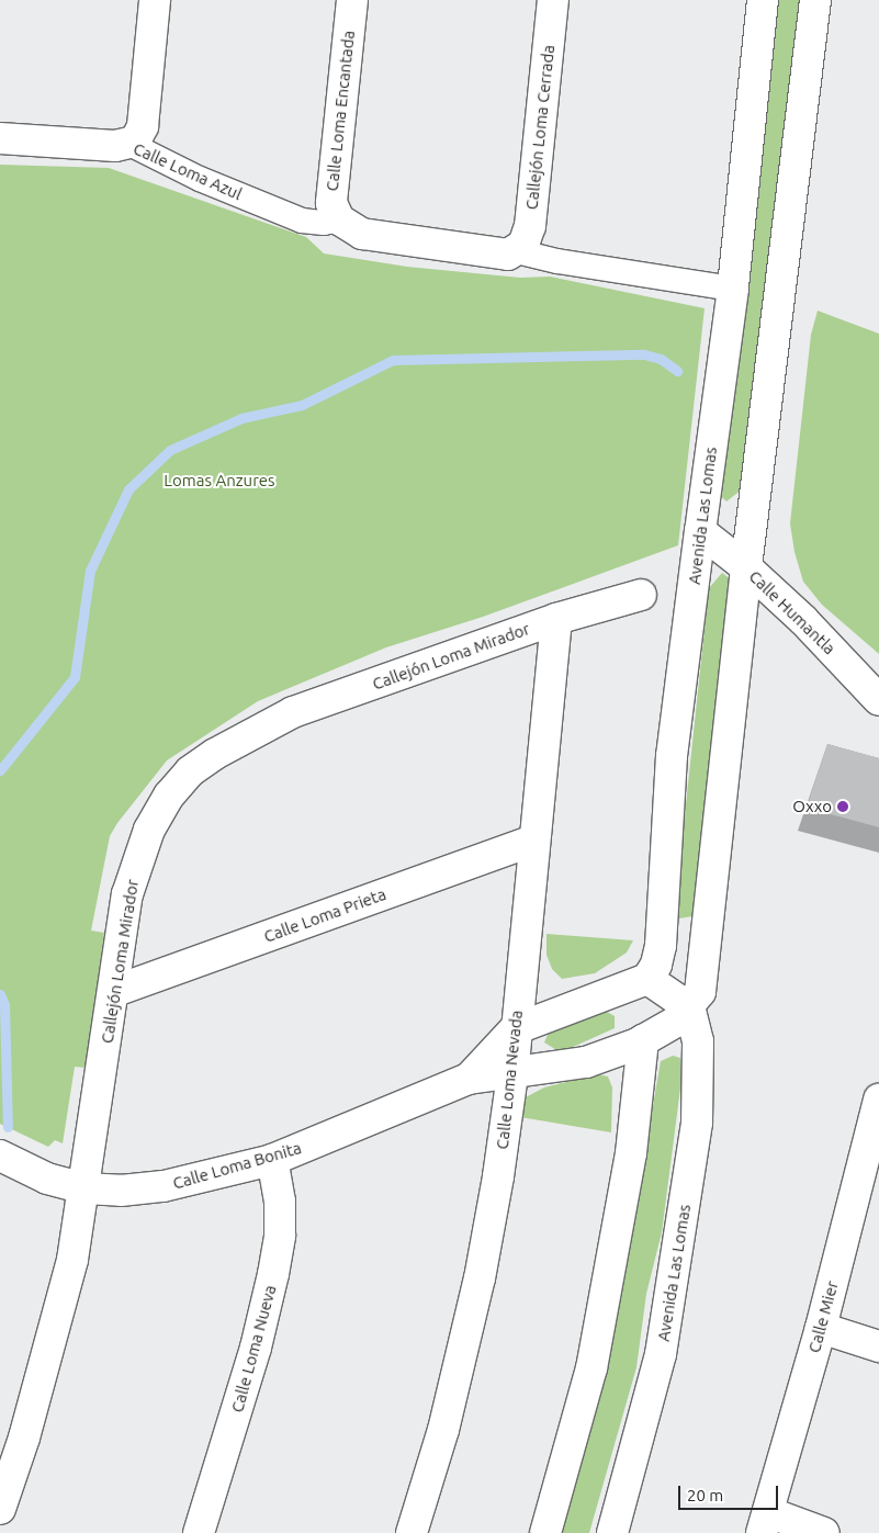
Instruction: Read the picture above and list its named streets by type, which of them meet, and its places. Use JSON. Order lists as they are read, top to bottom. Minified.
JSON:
{"streets":{"street":["Calle Loma Encantada","Callejón Loma Cerrada","Calle Loma Azul","Avenida Las Lomas","Calle Humantla","Callejón Loma Mirador","Calle Loma Prieta","Calle Loma Nevada","Calle Loma Bonita","Calle Mier","Calle Loma Nueva"]},"crossings":[["Calle Loma Encantada","Calle Loma Azul"],["Avenida Las Lomas","Calle Humantla"],["Avenida Las Lomas","Calle Loma Bonita"],["Callejón Loma Mirador","Calle Loma Prieta"],["Callejón Loma Mirador","Calle Loma Nevada"],["Callejón Loma Mirador","Calle Loma Bonita"],["Calle Loma Prieta","Calle Loma Nevada"],["Calle Loma Nevada","Calle Loma Bonita"],["Calle Loma Bonita","Calle Loma Nueva"]],"parks":["Lomas Anzures"],"places":["Oxxo"],"scale_bar":"20 m"}
